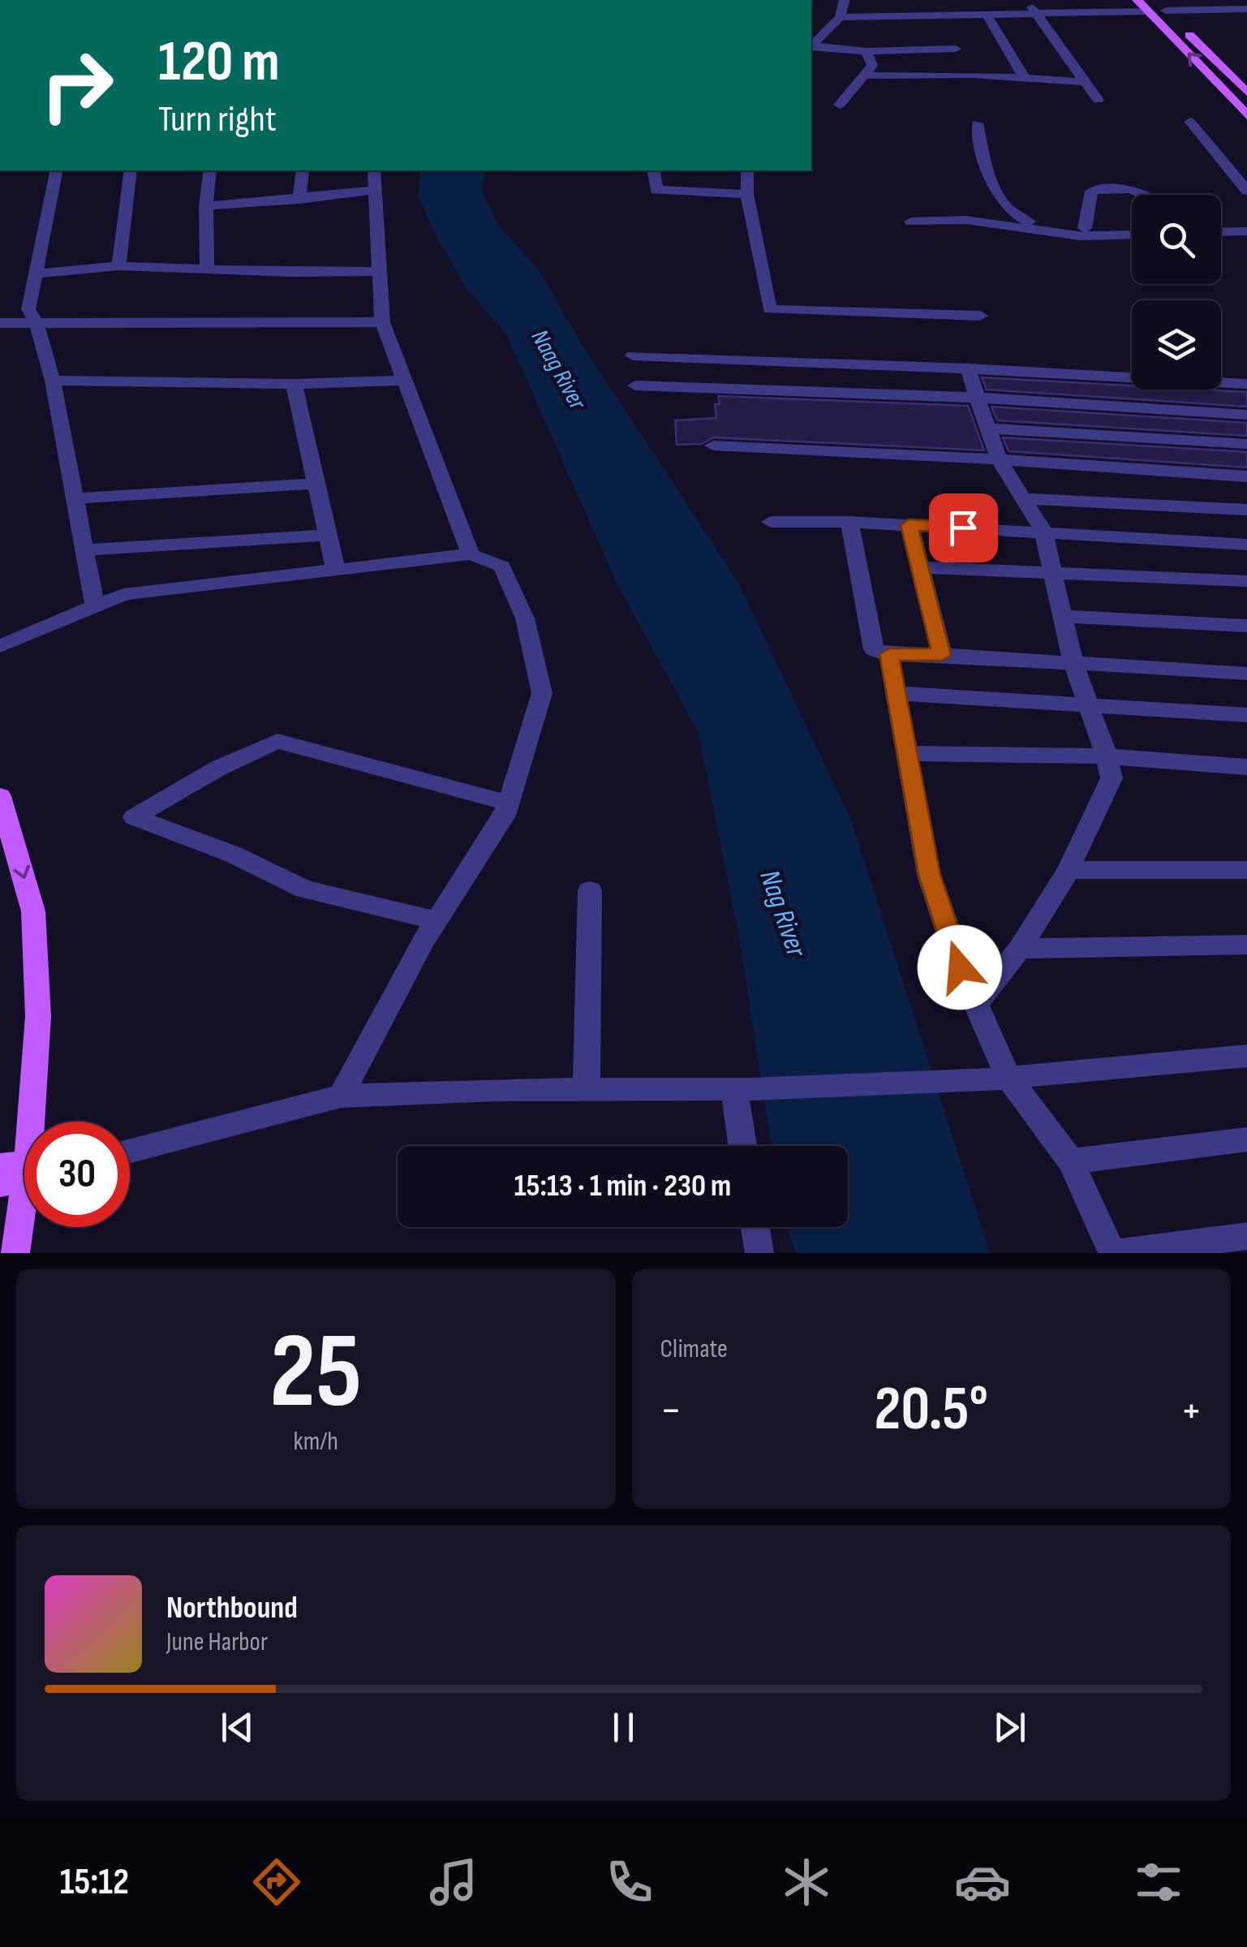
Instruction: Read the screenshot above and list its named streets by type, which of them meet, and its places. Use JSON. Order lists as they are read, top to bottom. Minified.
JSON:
{"water":["Naag River","Nag River"],"page":{"turn":["120 m","Turn right"],"limit":"30","trip":"15:13 · 1 min · 230 m","tile":[["25","km/h"],"Climate"],"heat":["−","20.5°","+"],"song":["Northbound","June Harbor"],"tabs":"15:12"}}
